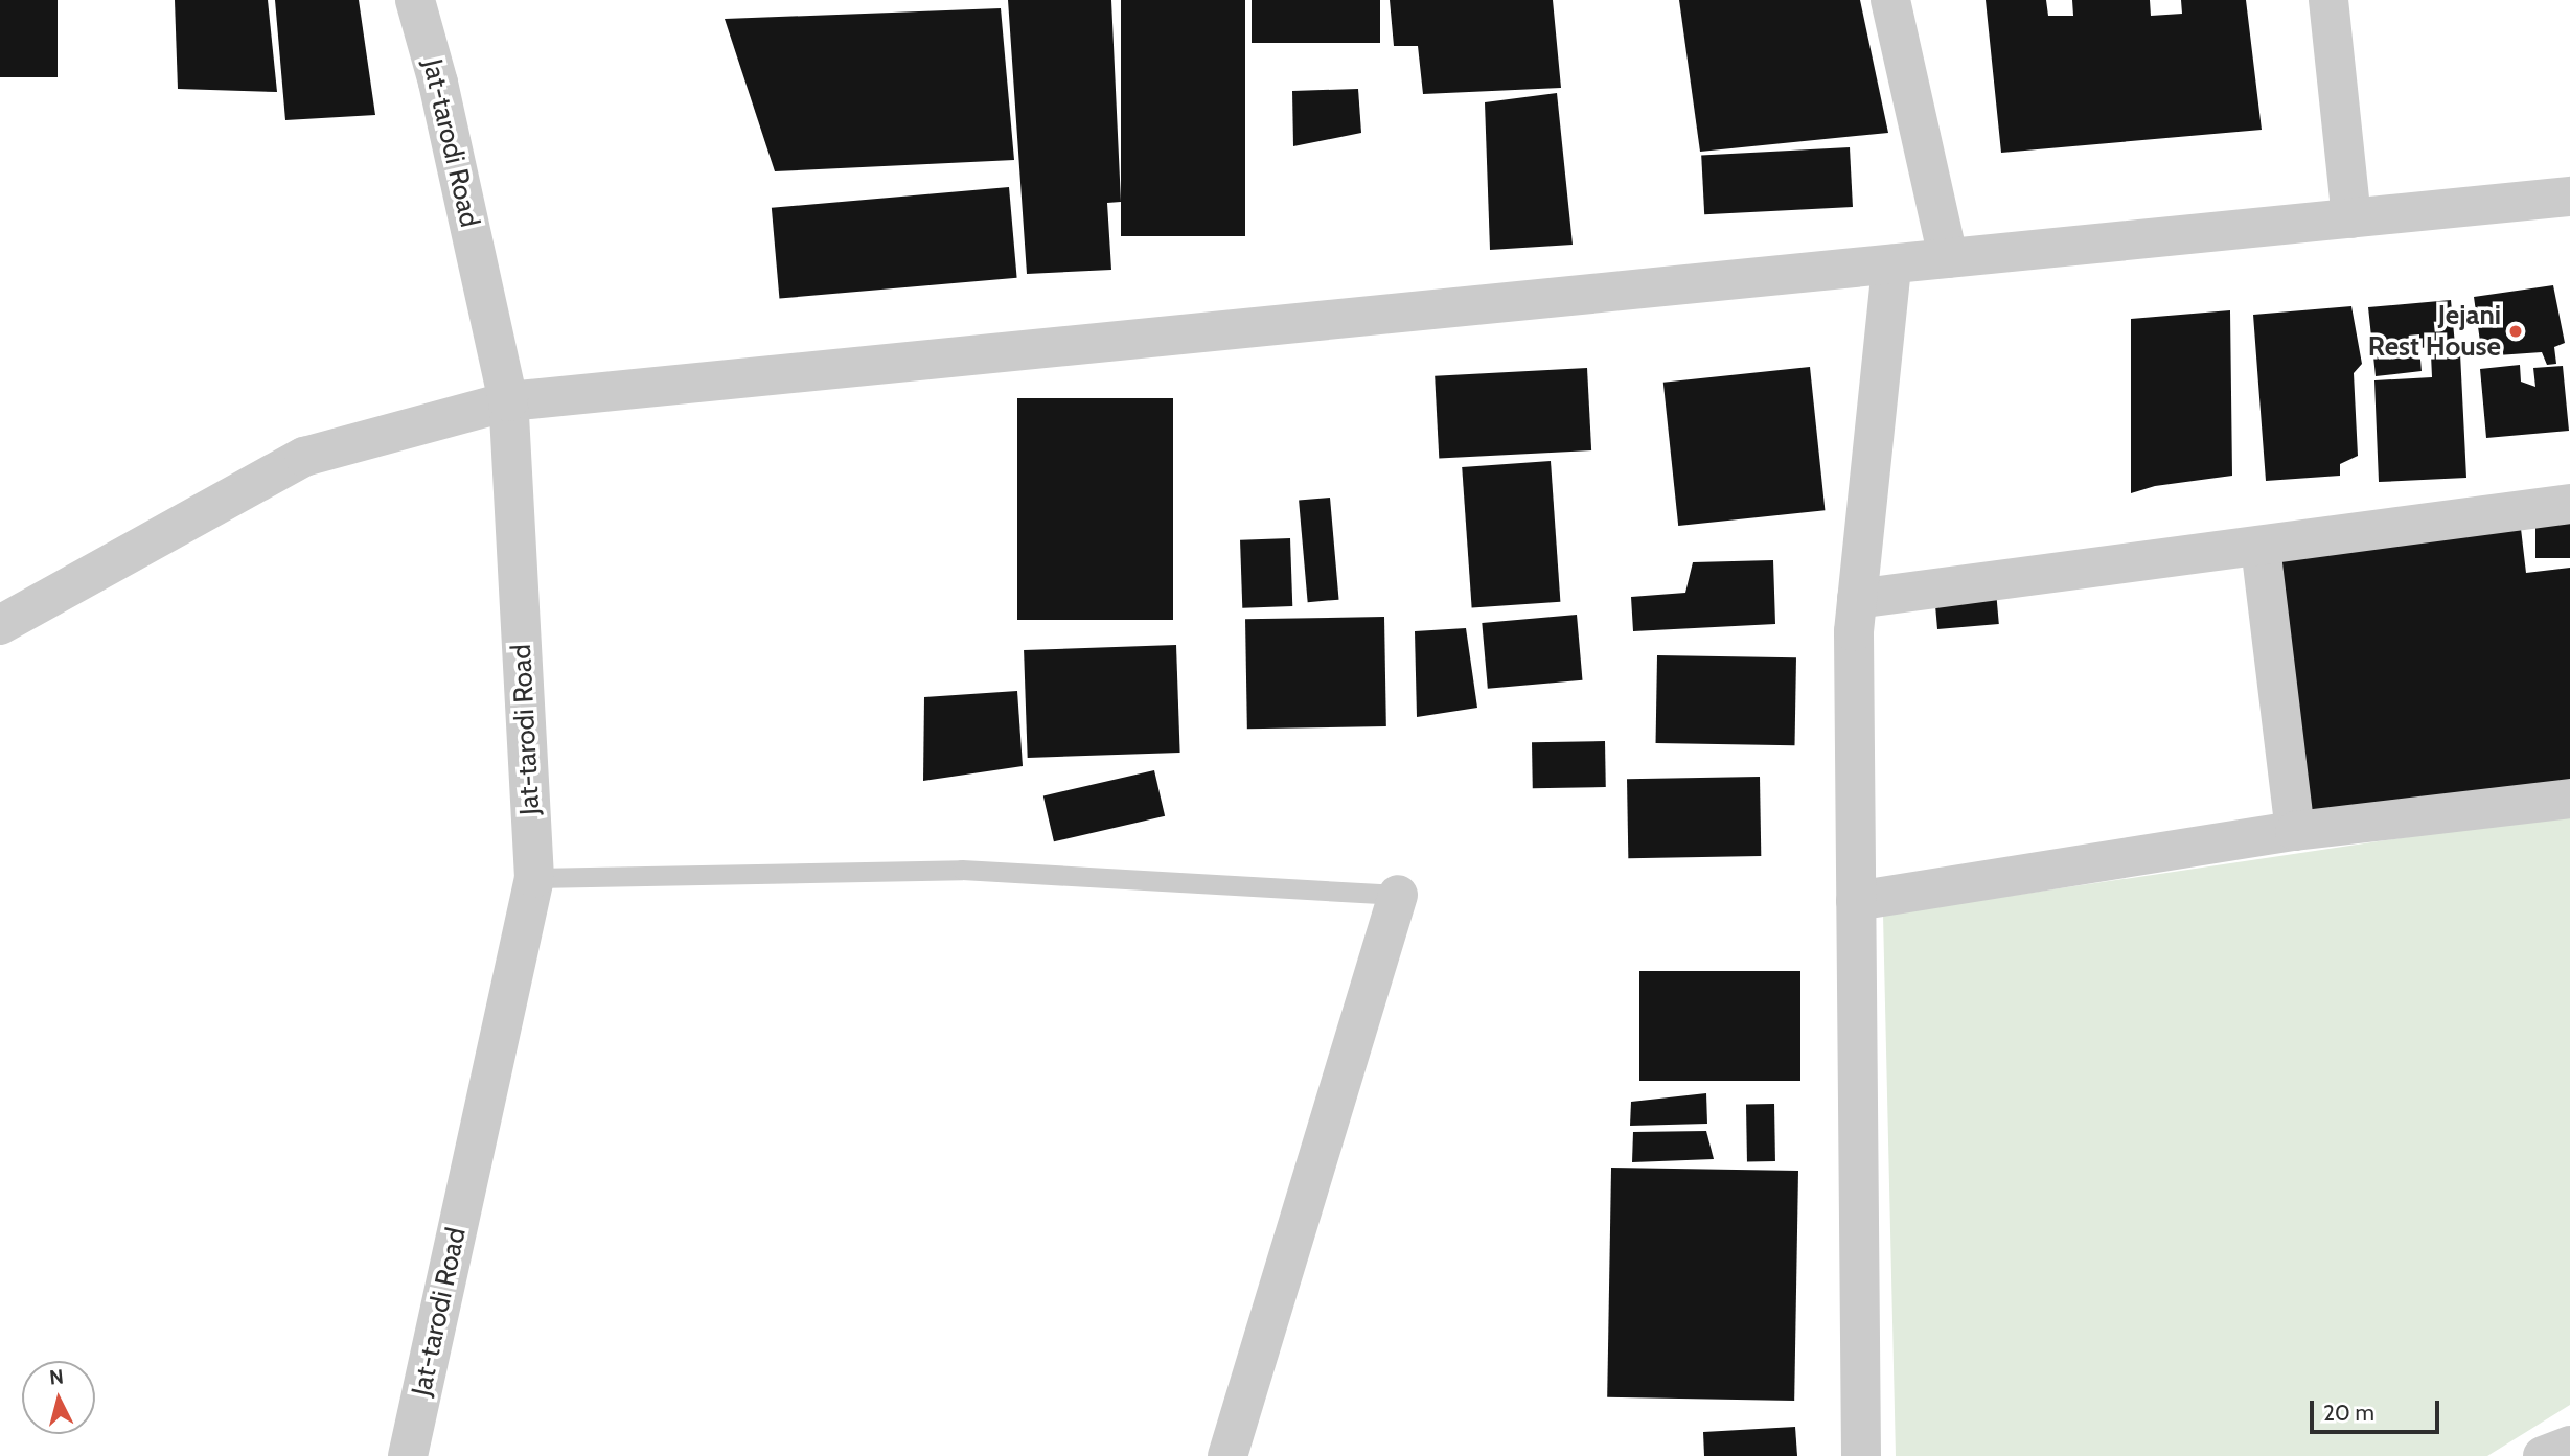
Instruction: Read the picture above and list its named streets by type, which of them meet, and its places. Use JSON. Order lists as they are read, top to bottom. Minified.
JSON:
{"streets":{"street":["Jat-tarodi Road"]},"places":["Jejani Rest House"],"scale_bar":"20 m","north":"top"}
